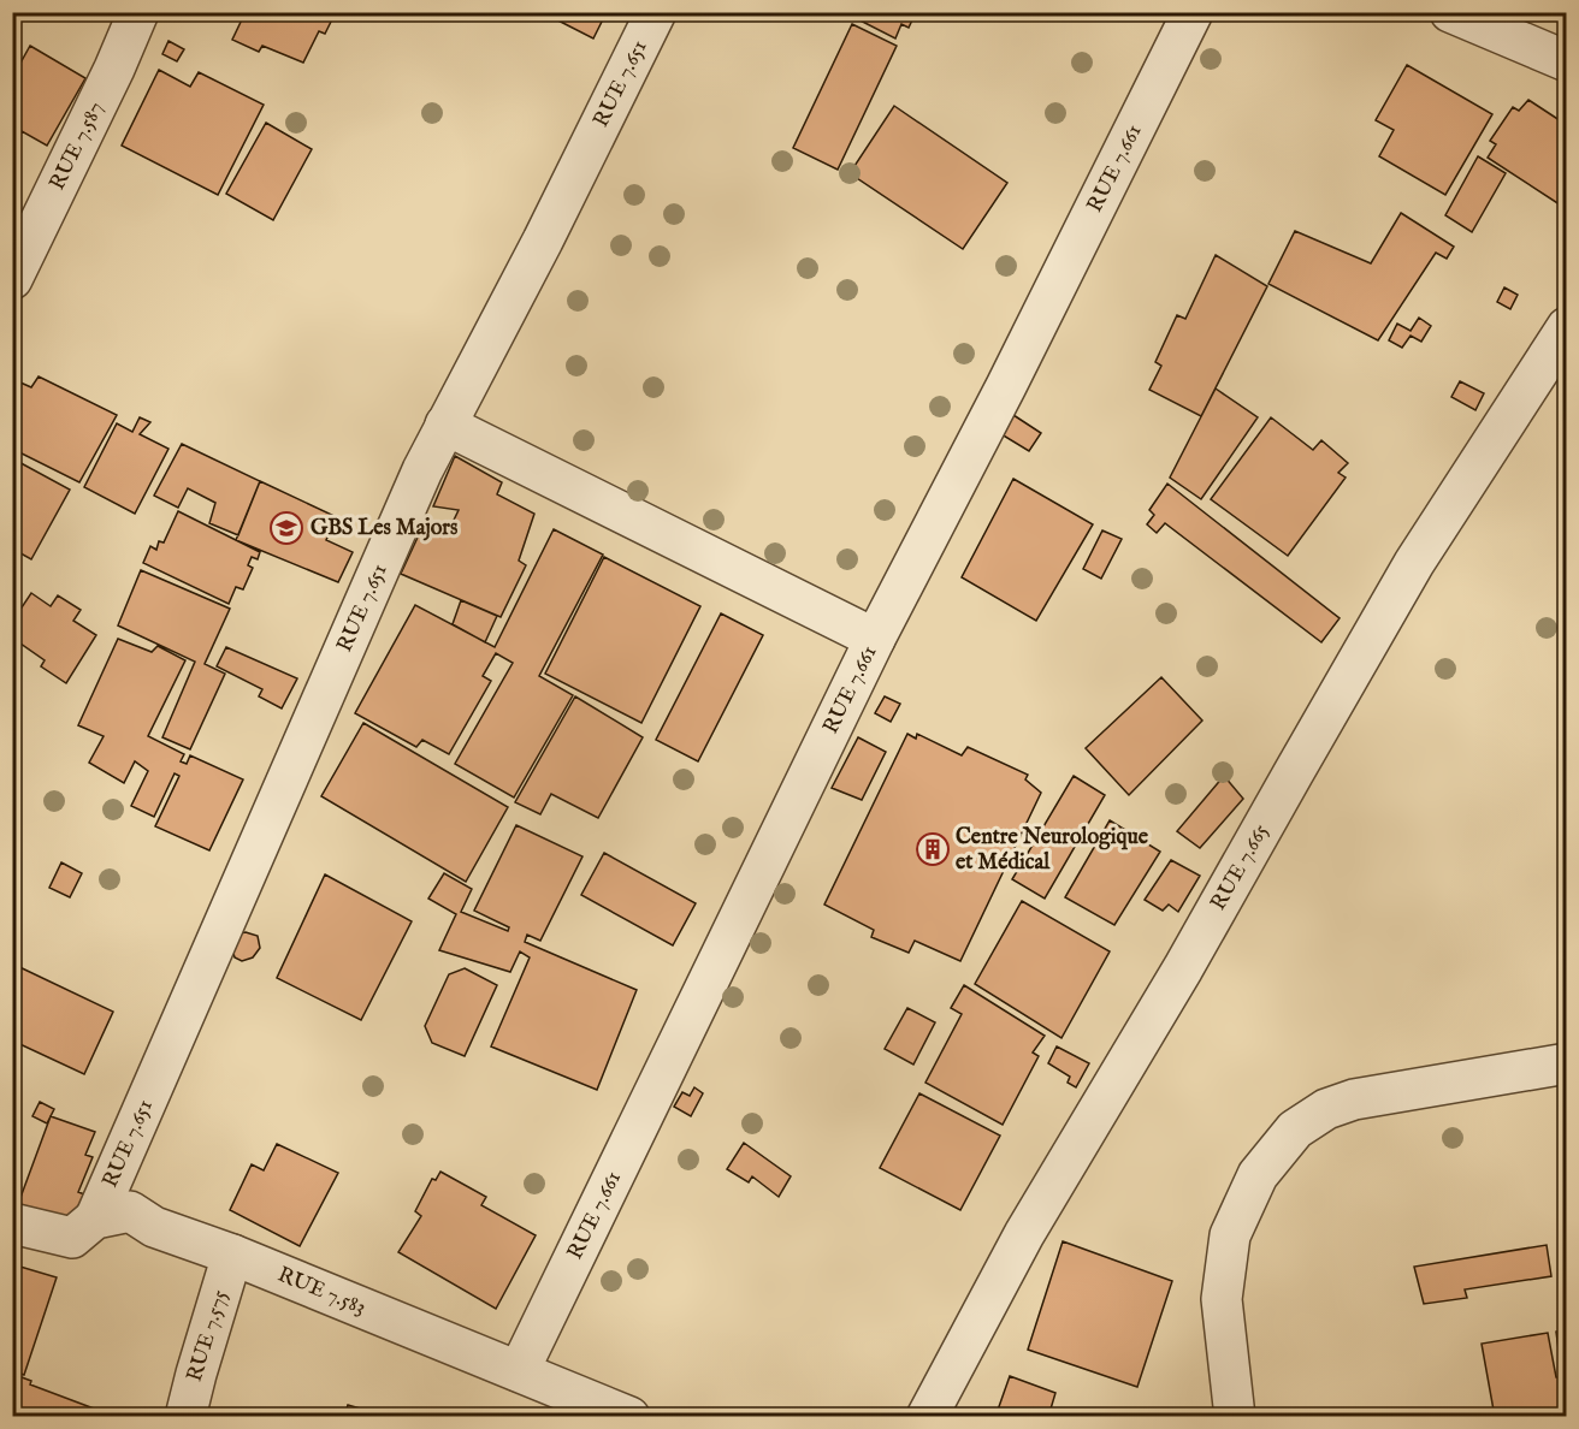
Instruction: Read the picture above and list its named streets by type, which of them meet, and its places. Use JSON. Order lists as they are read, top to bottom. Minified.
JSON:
{"streets":{"street":["RUE 7.651","RUE 7.587","RUE 7.661","RUE 7.665","RUE 7.583","RUE 7.575"]},"crossings":[["RUE 7.651","RUE 7.583"],["RUE 7.661","RUE 7.583"],["RUE 7.583","RUE 7.575"]],"places":{"school or university":["GBS Les Majors"],"building":["Centre Neurologique et Médical"]}}
